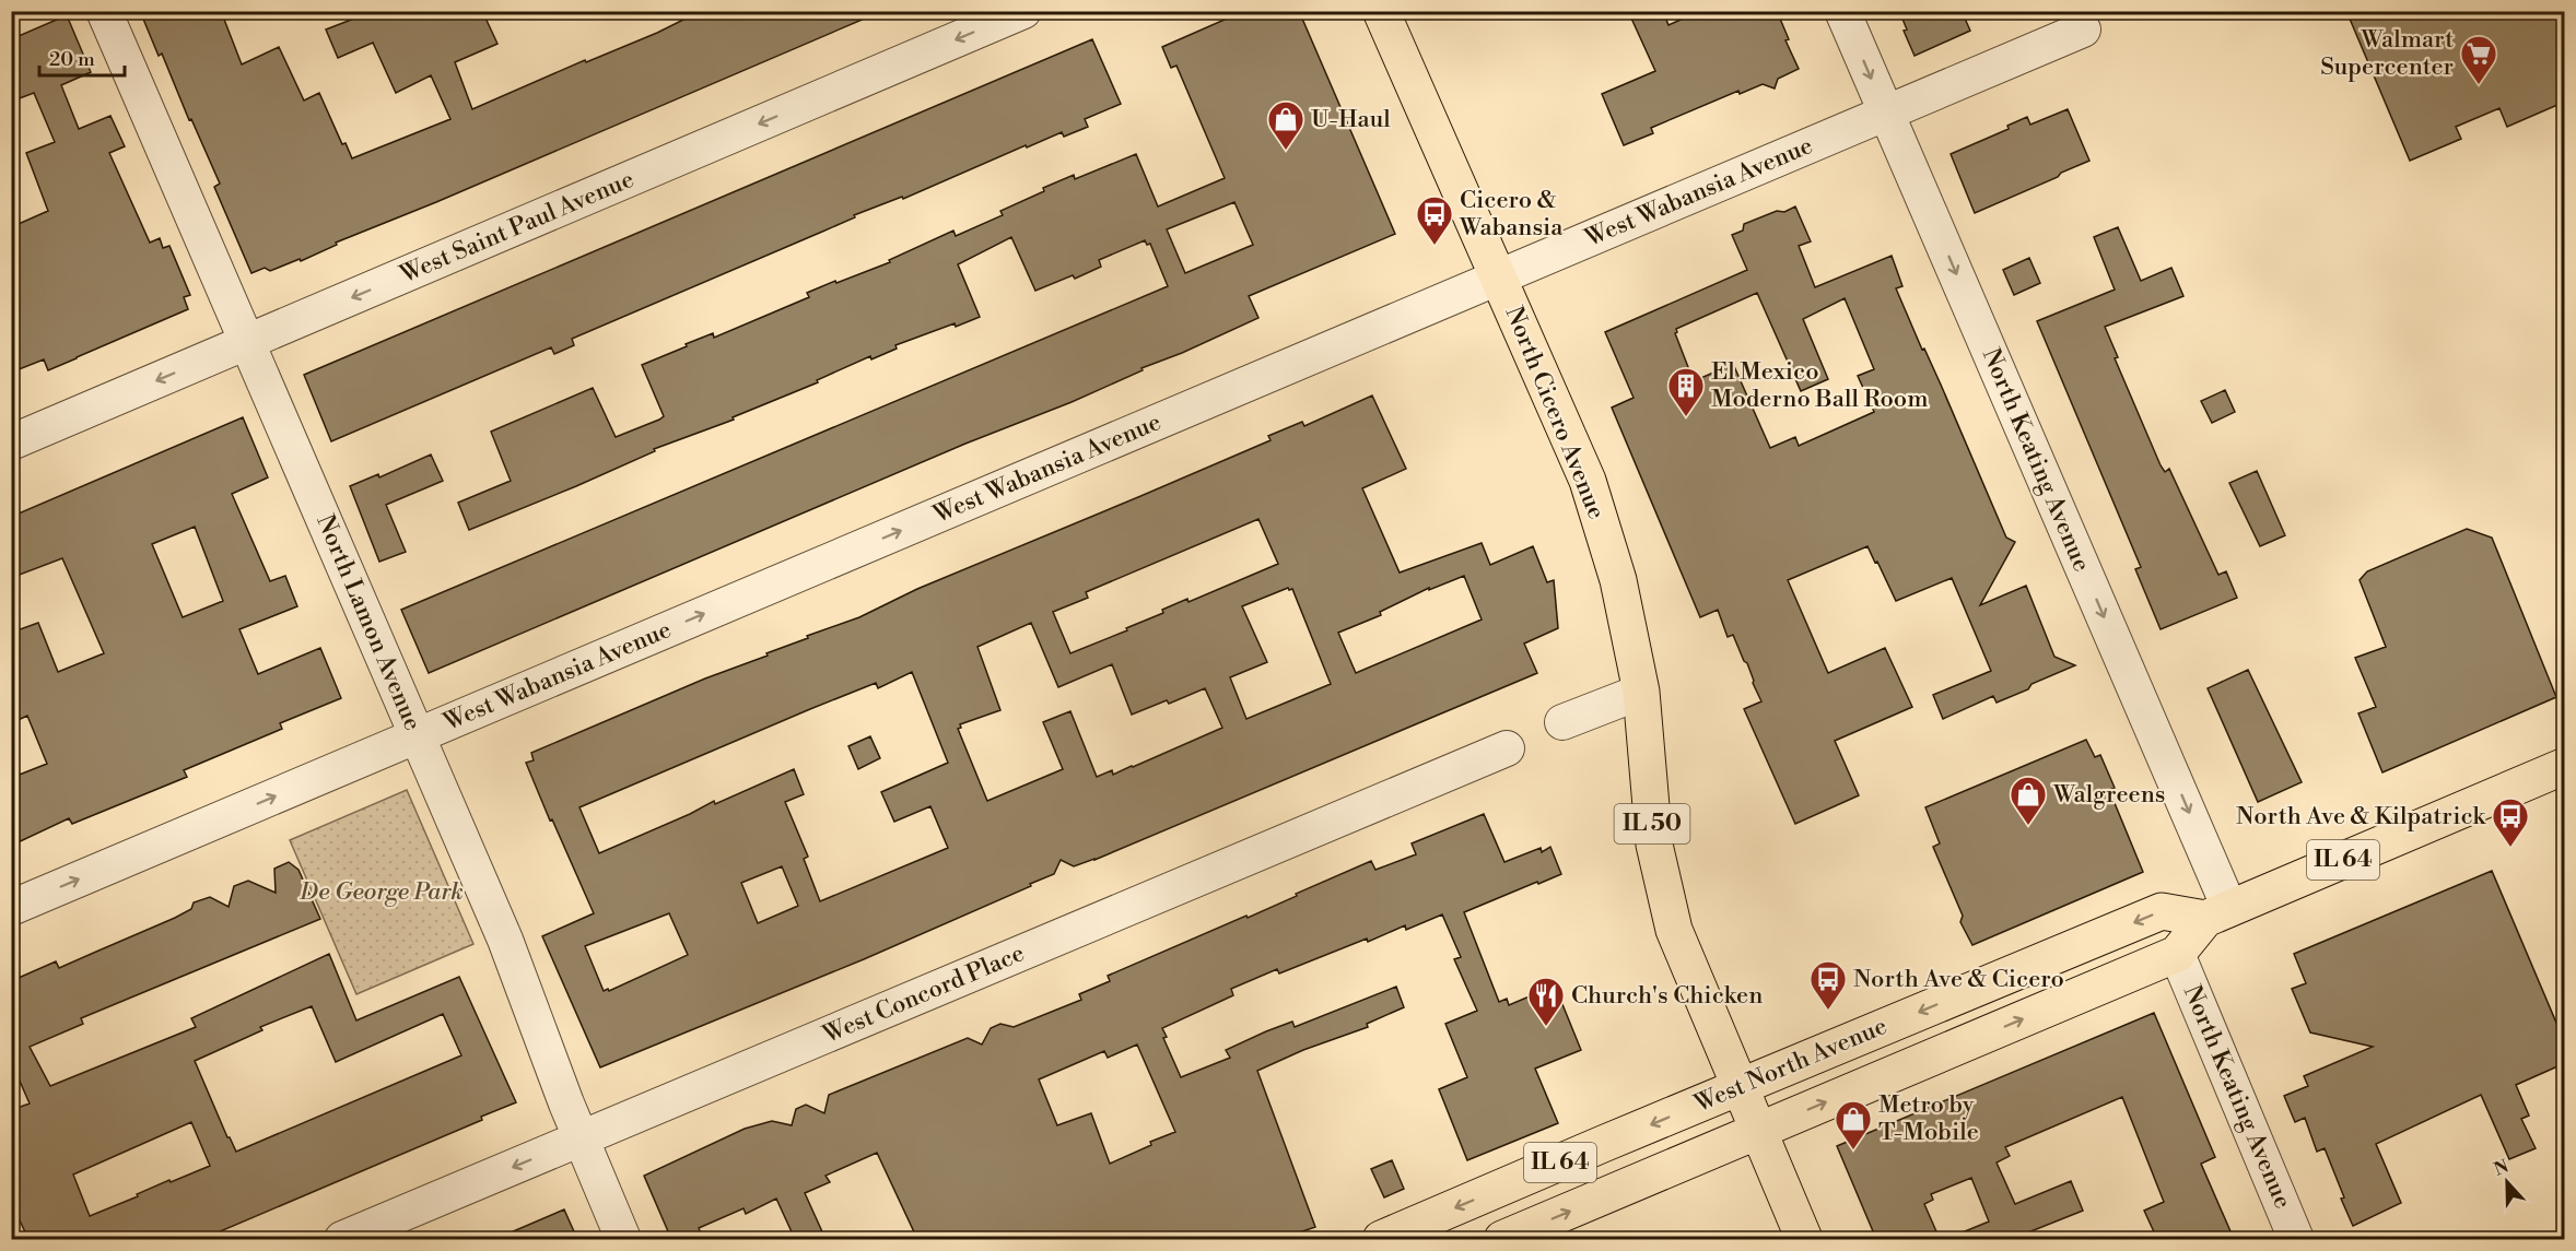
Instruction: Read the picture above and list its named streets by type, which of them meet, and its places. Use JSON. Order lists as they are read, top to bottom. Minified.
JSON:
{"streets":{"main road":["North Cicero Avenue","IL 50","IL 64","West North Avenue"],"street":["West Wabansia Avenue","West Saint Paul Avenue","North Keating Avenue","North Lamon Avenue","West Concord Place"]},"crossings":[["West Wabansia Avenue","North Cicero Avenue"],["West Wabansia Avenue","North Keating Avenue"],["West Wabansia Avenue","North Lamon Avenue"],["West Saint Paul Avenue","North Lamon Avenue"],["North Cicero Avenue","West North Avenue"],["North Keating Avenue","West North Avenue"],["North Lamon Avenue","West Concord Place"]],"one_way":["West Wabansia Avenue","West Saint Paul Avenue","North Keating Avenue"],"parks":["De George Park"],"places":{"supermarket":["Walmart Supercenter"],"shop":["U-Haul","Walgreens","Metro by T-Mobile"],"bus stop":["Cicero & Wabansia","North Ave & Kilpatrick","North Ave & Cicero"],"building":["El Mexico Moderno Ball Room"],"restaurant":["Church's Chicken"]},"scale_bar":"20 m","north":"top"}
